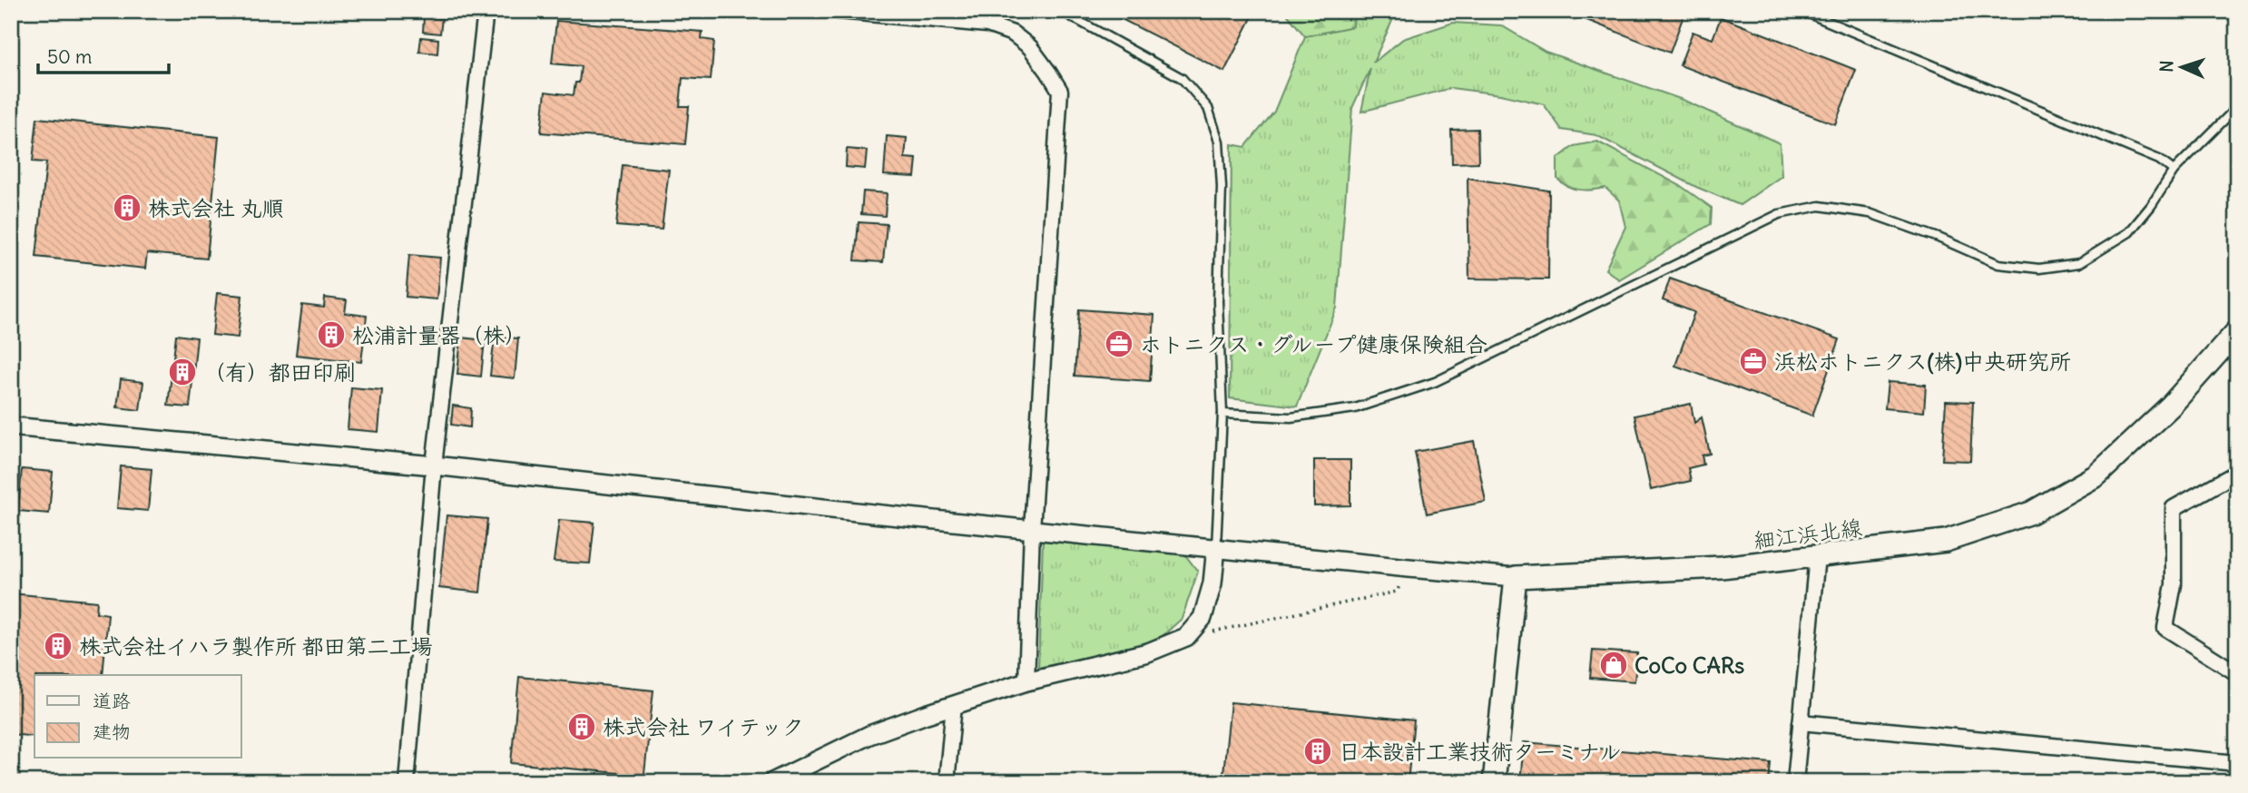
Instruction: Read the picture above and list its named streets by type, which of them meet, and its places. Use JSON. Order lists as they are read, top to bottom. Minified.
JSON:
{"streets":{"main road":["細江浜北線"]},"places":{"building":["株式会社 丸順","松浦計量器（株）","（有）都田印刷","株式会社イハラ製作所 都田第二工場","株式会社 ワイテック","日本設計工業技術ターミナル"],"office":["ホトニクス・グループ健康保険組合","浜松ホトニクス(株)中央研究所"],"shop":["CoCo CARs"]},"legend":["道路","建物"],"scale_bar":"50 m","north":"left"}
